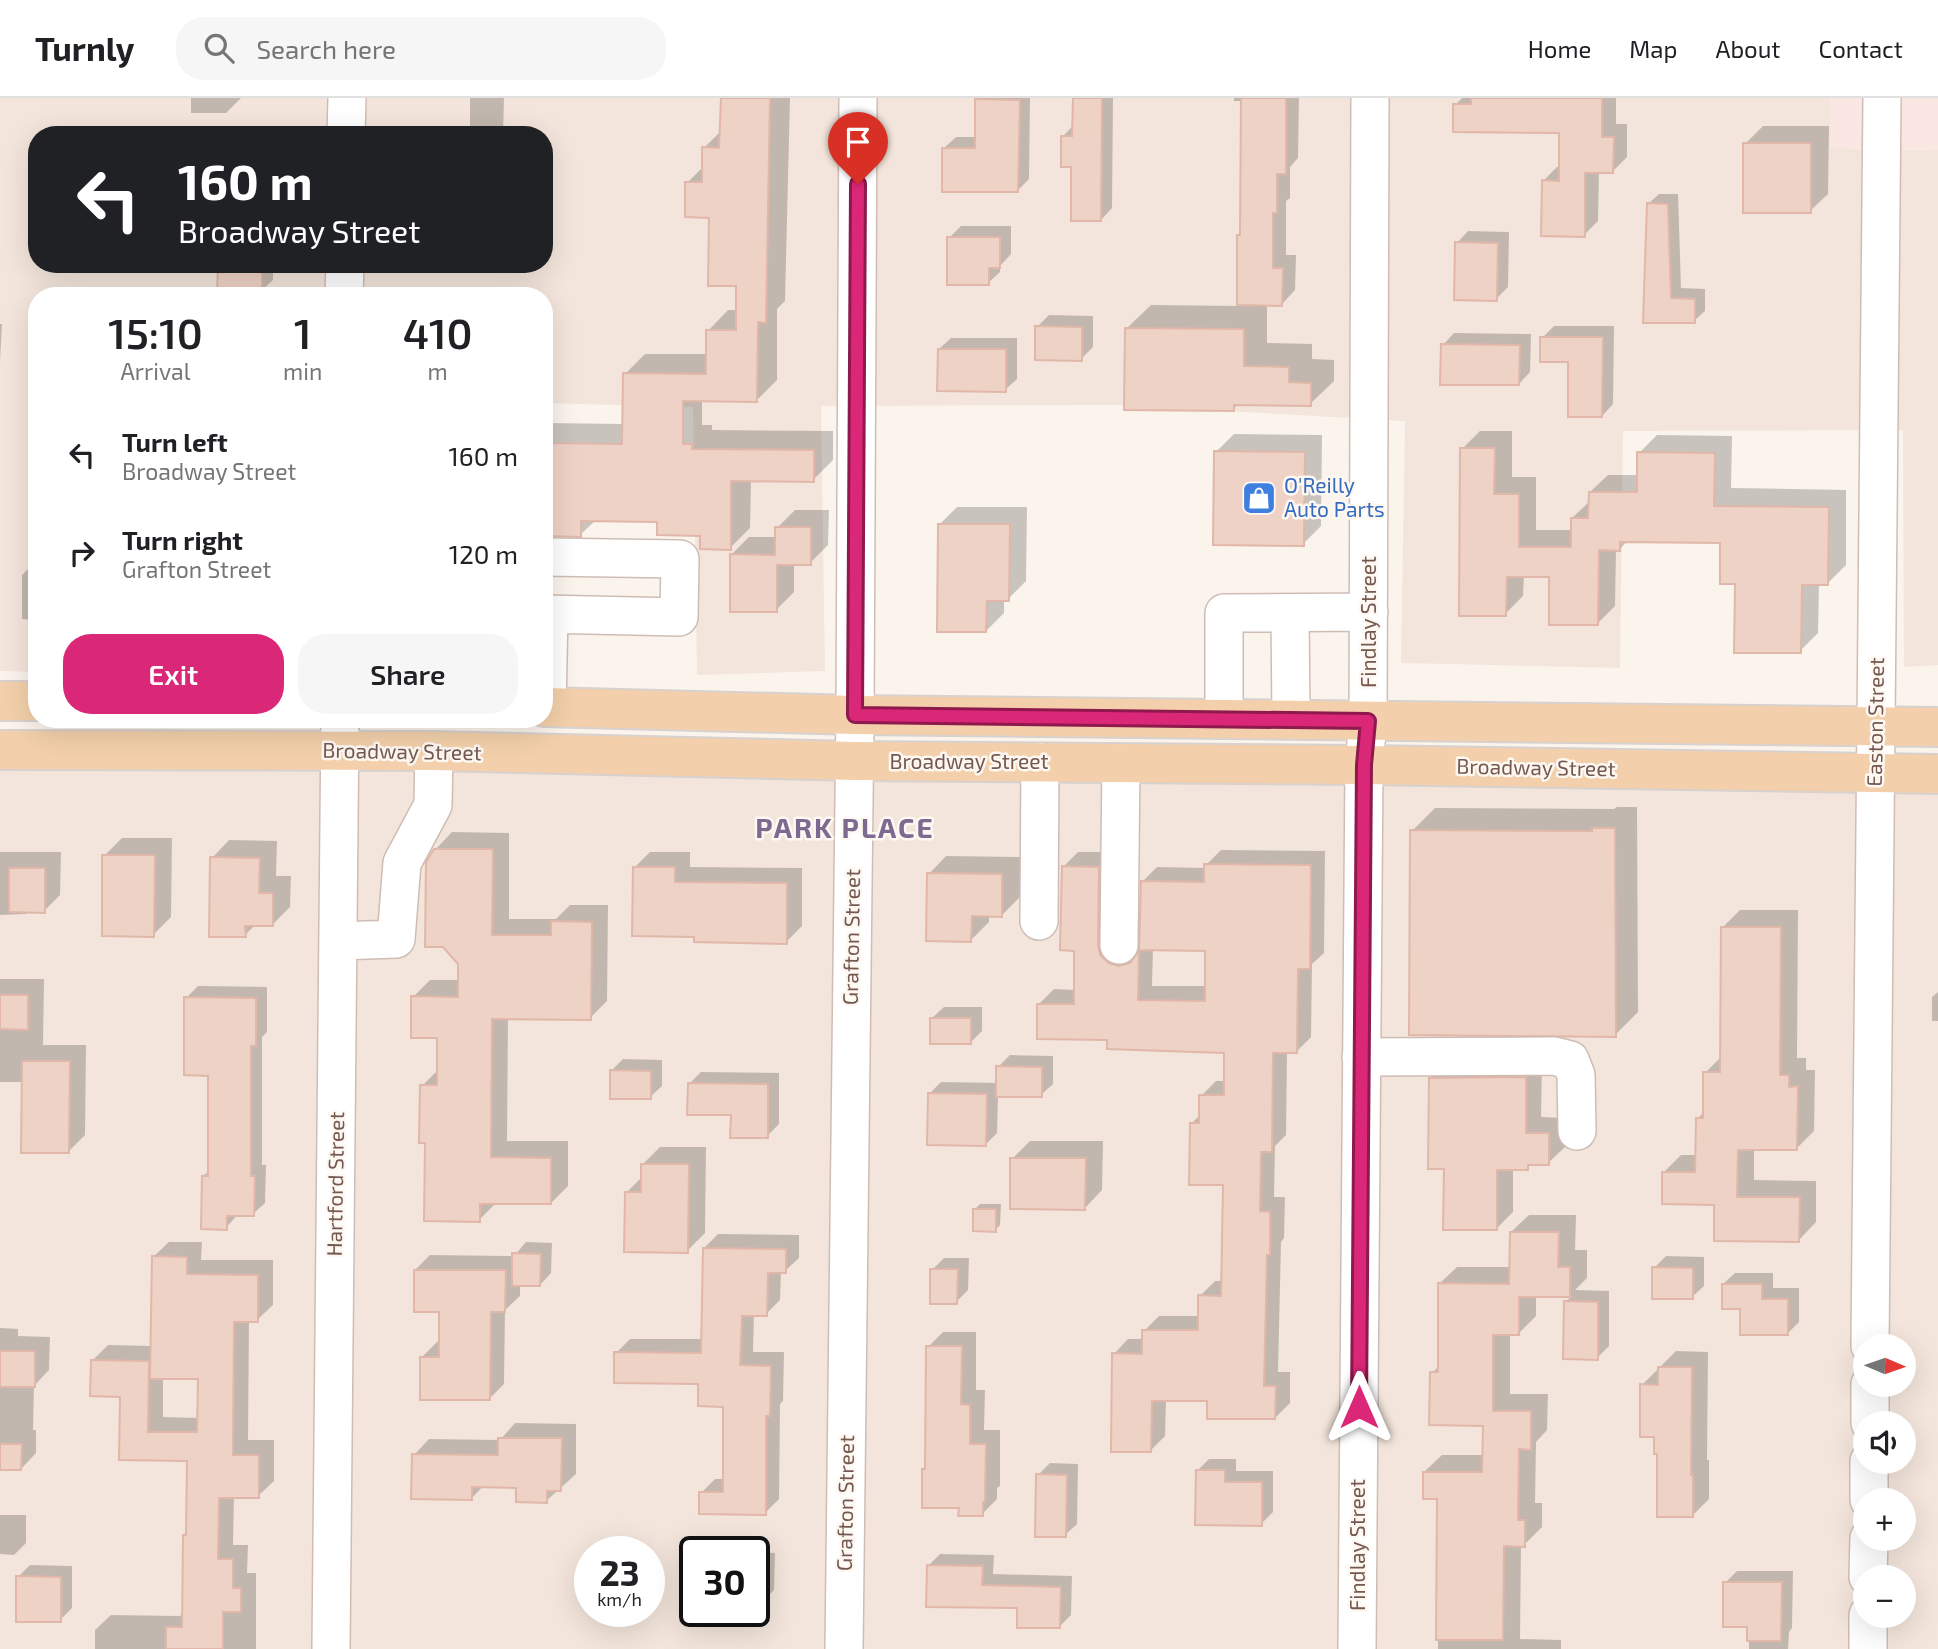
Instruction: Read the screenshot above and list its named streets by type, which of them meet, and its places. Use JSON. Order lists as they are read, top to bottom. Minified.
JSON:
{"streets":{"main road":["Broadway Street"],"street":["Findlay Street","Easton Street","Grafton Street","Hartford Street"]},"crossings":[["Findlay Street","Broadway Street"],["Easton Street","Broadway Street"],["Broadway Street","Grafton Street"],["Broadway Street","Hartford Street"]],"districts":["PARK PLACE"],"places":{"shop":["O'Reilly Auto Parts"]},"north":"right","page":{"header":"Turnly","search":"Search here","nav":["Home","Map","About","Contact"],"turn":["160 m","Broadway Street"],"eta":["15:10","Arrival","1","min","410","m"],"list":[{"name":"Turn left","note":"Broadway Street","value":"160 m"},{"name":"Turn right","note":"Grafton Street","value":"120 m"}],"buttons":["Exit","Share"],"map_buttons":["+","−"],"speed":"23 km/h","limit":"30"}}
